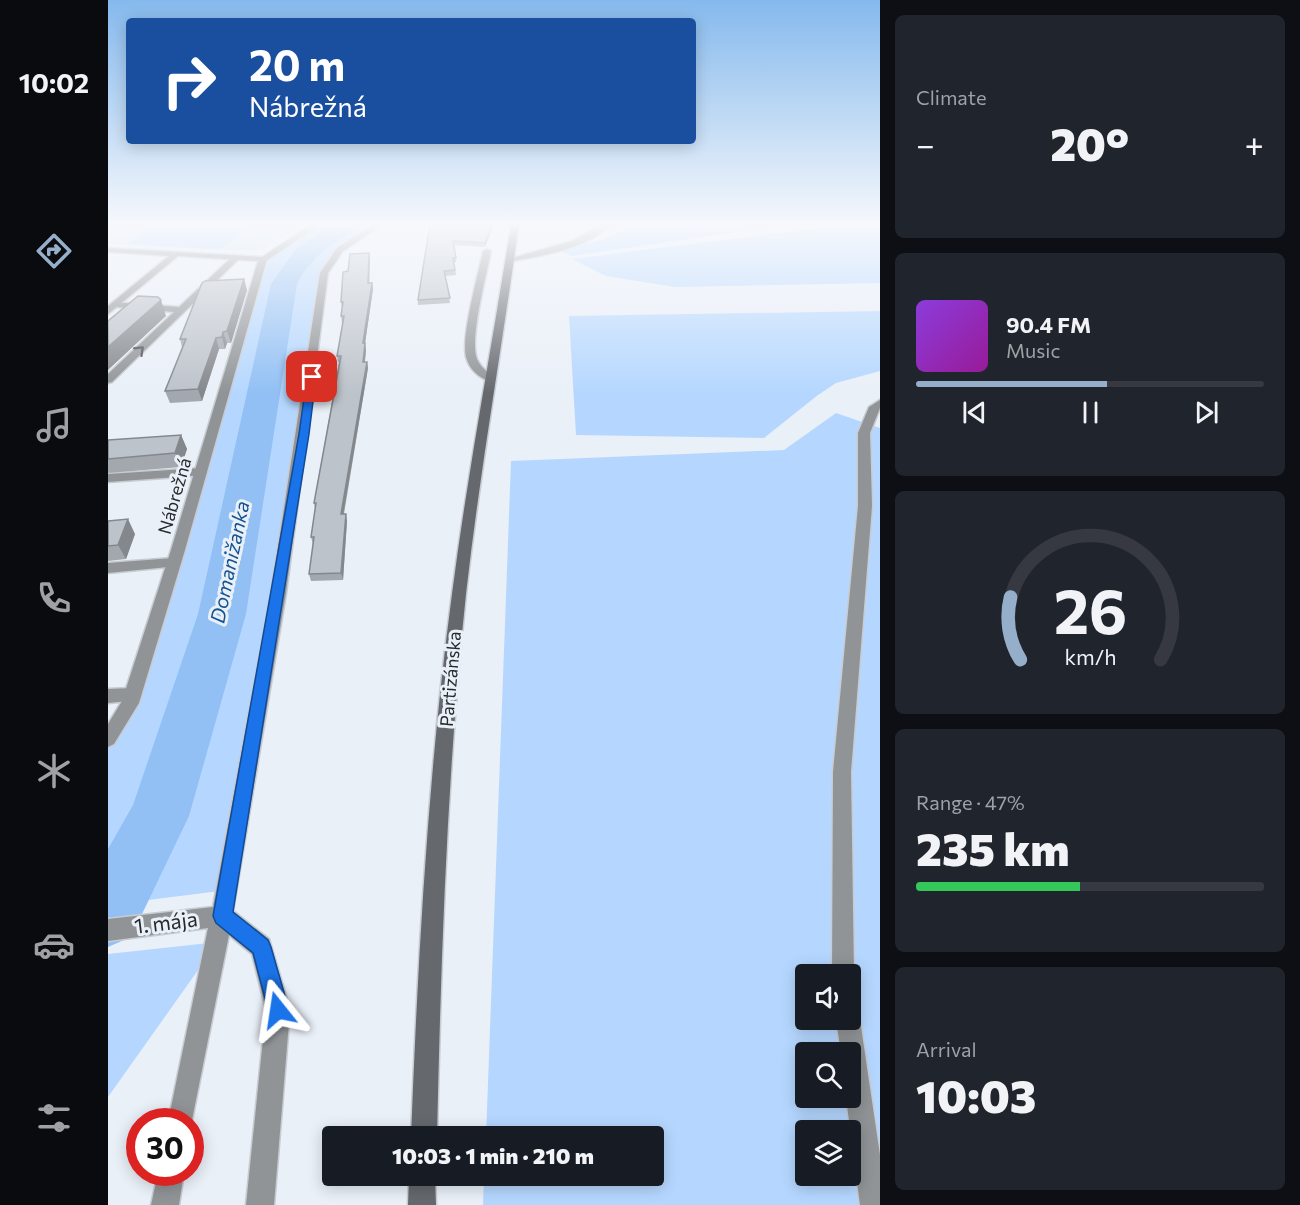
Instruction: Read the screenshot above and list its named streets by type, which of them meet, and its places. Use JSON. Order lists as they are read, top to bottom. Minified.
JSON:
{"streets":{"main road":["Partizánska"],"street":["Nábrežná","1. mája"]},"water":["Domanižanka"],"page":{"tabs":"10:02","tile":["Climate",["Range · 47%","235 km"],["Arrival","10:03"]],"turn":["20 m","Nábrežná"],"heat":["−","20°","+"],"song":["90.4 FM","Music"],"limit":"30","trip":"10:03 · 1 min · 210 m","gauge":["26","km/h"]}}
